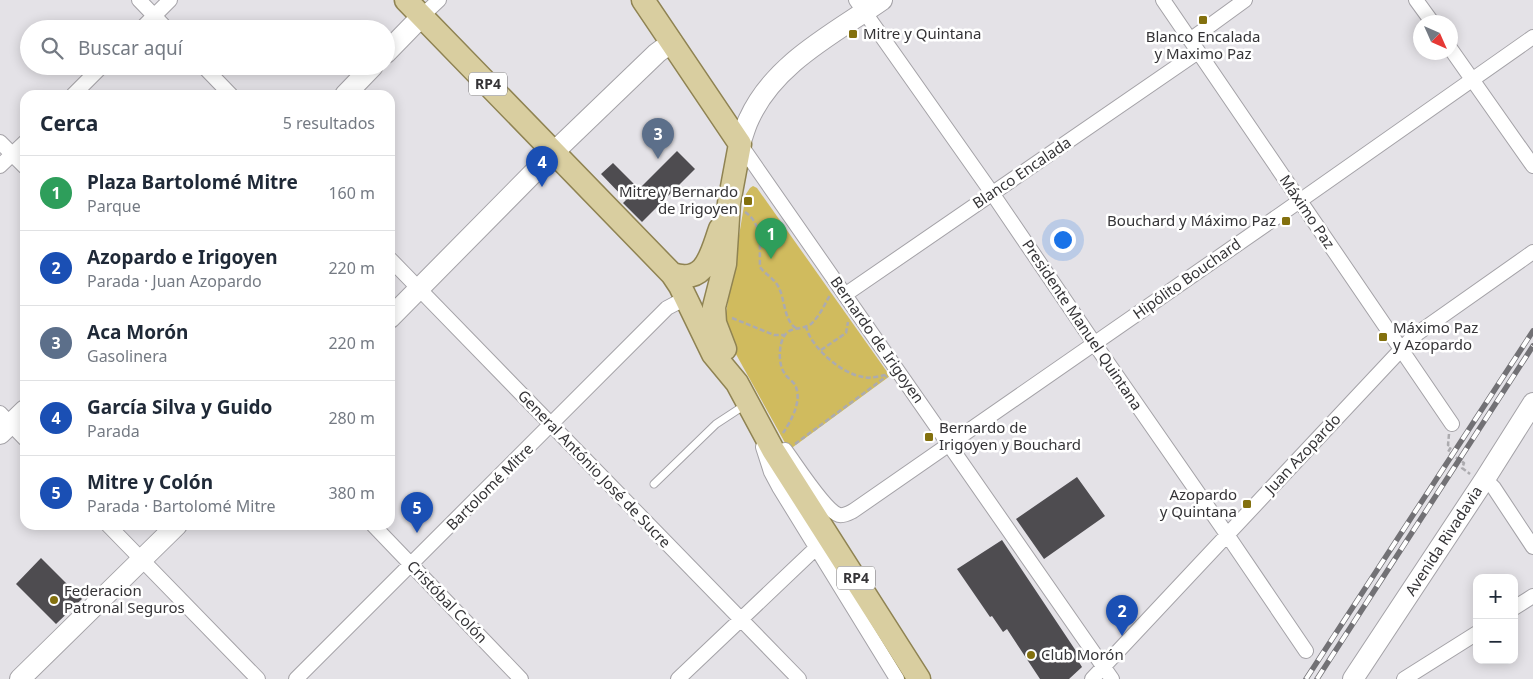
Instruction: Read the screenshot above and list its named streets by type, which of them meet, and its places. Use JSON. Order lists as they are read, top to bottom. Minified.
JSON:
{"streets":{"main road":["RP4","Bernardo de Irigoyen"],"street":["Blanco Encalada","Máximo Paz","Hipólito Bouchard","Presidente Manuel Quintana","Juan Azopardo","General António José de Sucre","Bartolomé Mitre","Avenida Rivadavia","Cristóbal Colón"]},"crossings":[["RP4","Bernardo de Irigoyen"],["RP4","Bartolomé Mitre"],["Blanco Encalada","Máximo Paz"],["Blanco Encalada","Presidente Manuel Quintana"],["Blanco Encalada","Bernardo de Irigoyen"],["Máximo Paz","Hipólito Bouchard"],["Máximo Paz","Juan Azopardo"],["Hipólito Bouchard","Presidente Manuel Quintana"],["Hipólito Bouchard","Bernardo de Irigoyen"],["Presidente Manuel Quintana","Juan Azopardo"],["Bernardo de Irigoyen","Juan Azopardo"],["General António José de Sucre","Bartolomé Mitre"],["Bartolomé Mitre","Cristóbal Colón"]],"places":{"transit":["Blanco Encalada y Maximo Paz","Mitre y Quintana","Mitre y Bernardo de Irigoyen","Bouchard y Máximo Paz","Máximo Paz y Azopardo","Bernardo de Irigoyen y Bouchard","Azopardo y Quintana"],"other":["Federacion Patronal Seguros","Club Morón"]},"north":"bottom right","page":{"search":"Buscar aquí","heading":["Cerca","5 resultados"],"pins":["3","4","1","5","2"],"list":[{"mark":"1","name":"Plaza Bartolomé Mitre","note":"Parque","value":"160 m"},{"mark":"2","name":"Azopardo e Irigoyen","note":"Parada · Juan Azopardo","value":"220 m"},{"mark":"3","name":"Aca Morón","note":"Gasolinera","value":"220 m"},{"mark":"4","name":"García Silva y Guido","note":"Parada","value":"280 m"},{"mark":"5","name":"Mitre y Colón","note":"Parada · Bartolomé Mitre","value":"380 m"}],"map_buttons":["+","−"]}}
